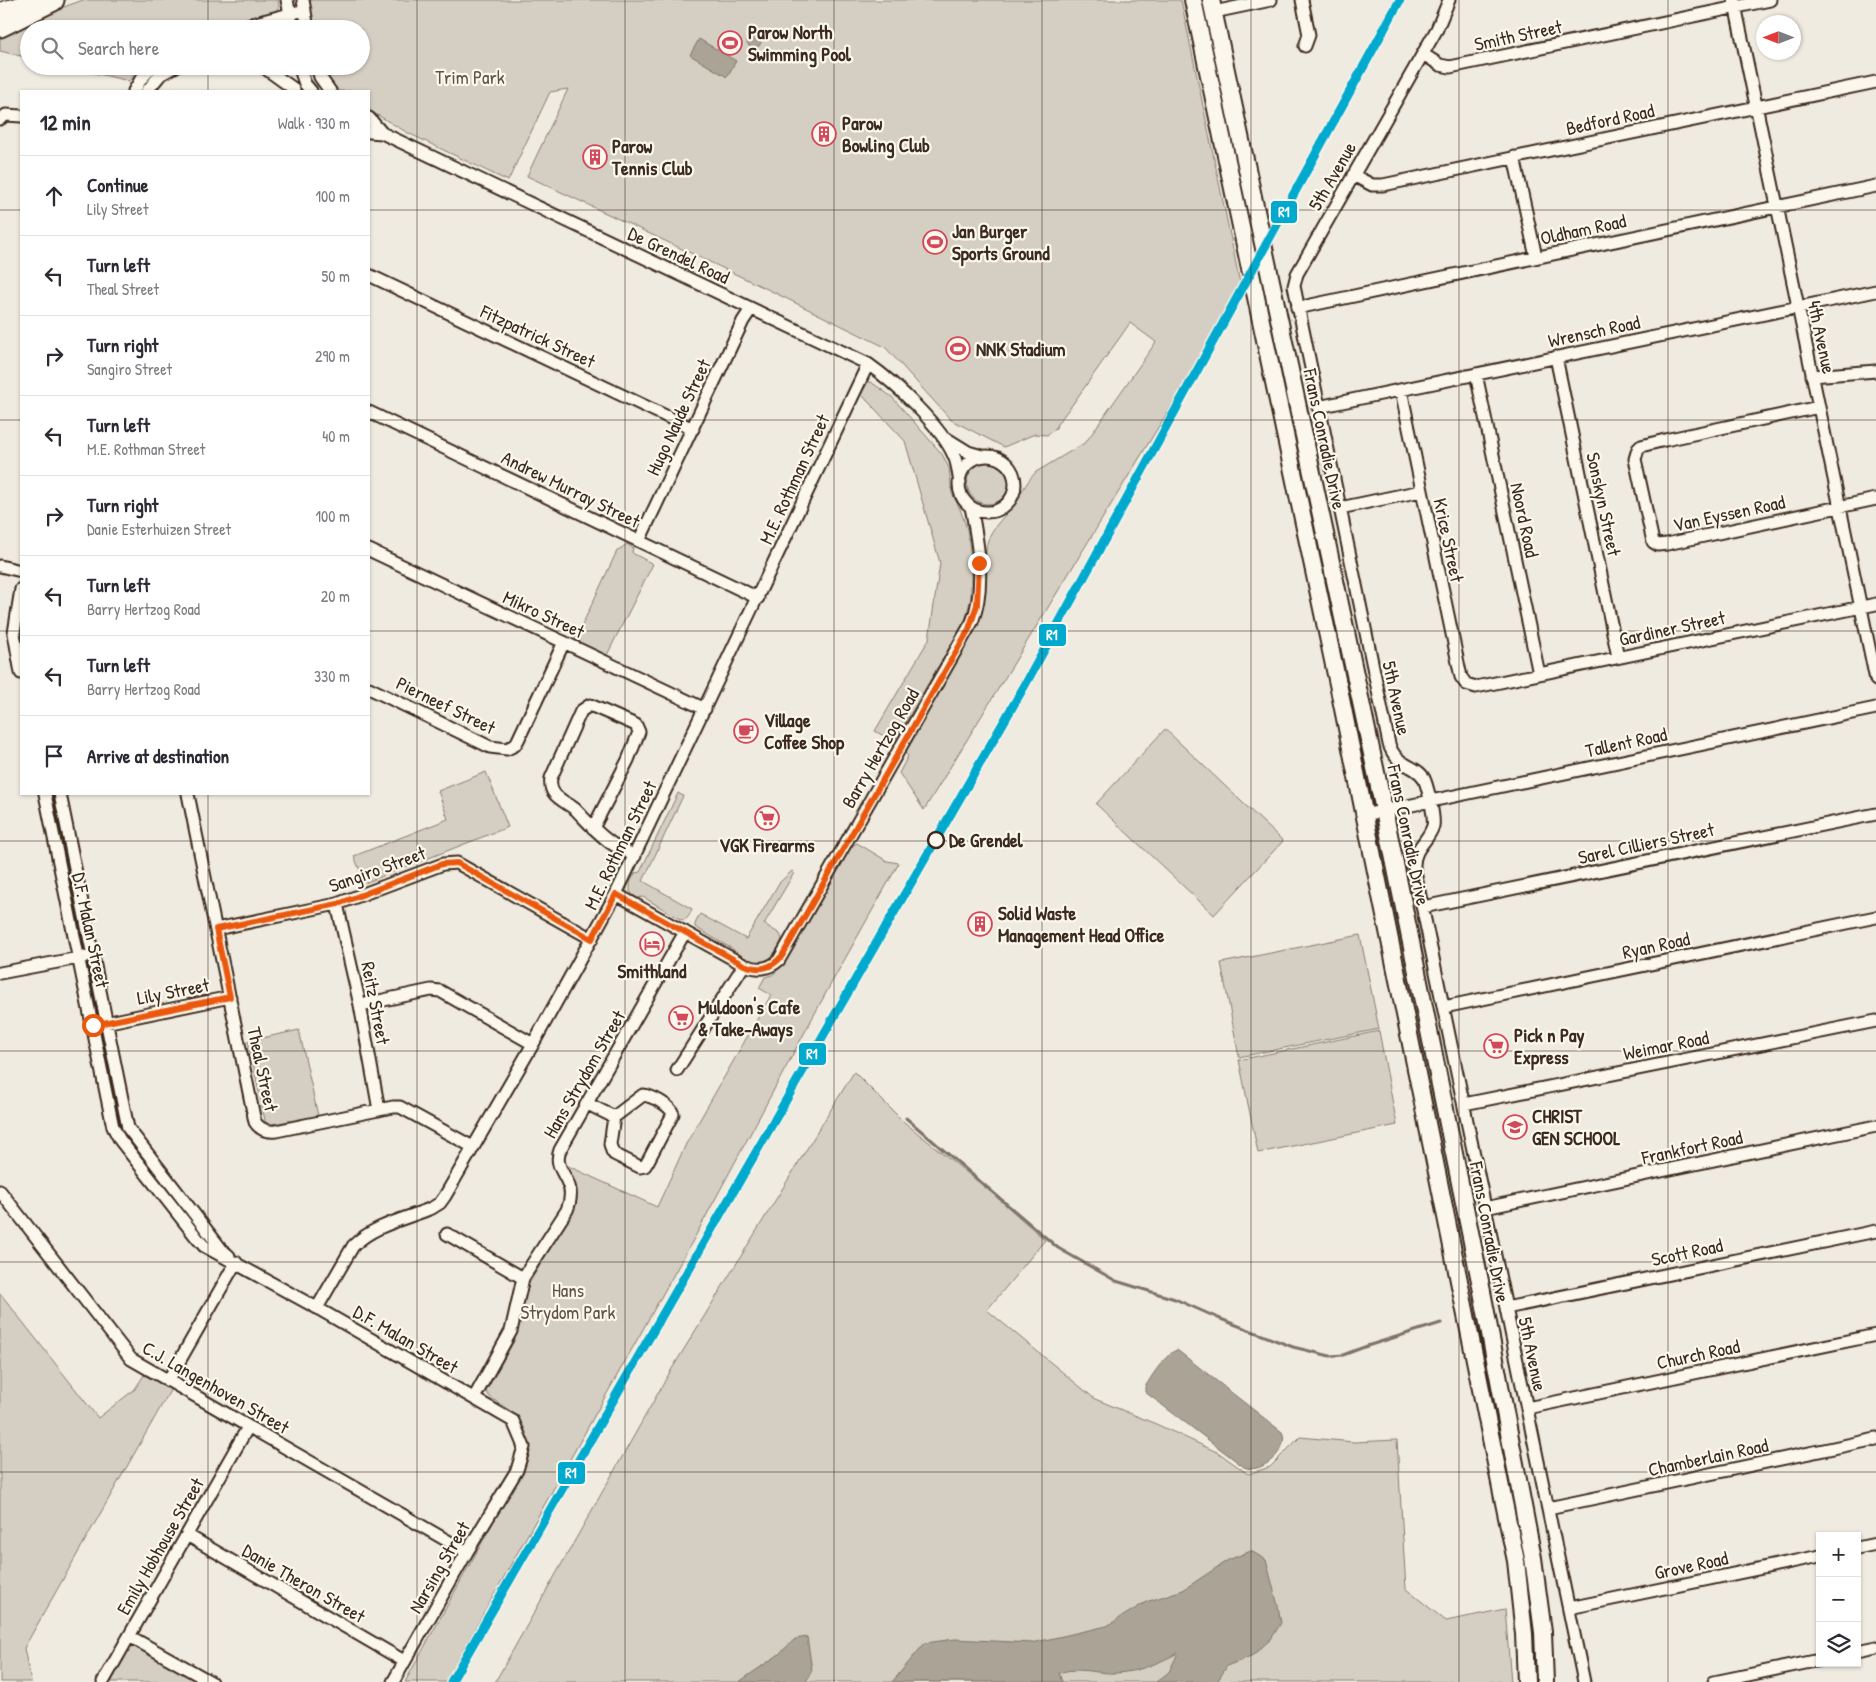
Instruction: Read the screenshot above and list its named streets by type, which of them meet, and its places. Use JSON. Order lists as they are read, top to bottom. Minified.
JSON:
{"streets":{"main road":["Frans Conradie Drive"],"street":["Smith Street","Bedford Road","5th Avenue","Oldham Road","De Grendel Road","Wrensch Road","Fitzpatrick Street","4th Avenue","Hugo Naude Street","M.E. Rothman Street","Andrew Murray Street","Sonskyn Street","Van Eyssen Road","Noord Road","Krice Street","Mikro Street","Gardiner Street","Pierneef Street","Tallent Road","Barry Hertzog Road","Sarel Cilliers Street","Sangiro Street","D.F. Malan Street","Ryan Road","Lily Street","Reitz Street","Weimar Road","Theal Street","Hans Strydom Street","Frankfort Road","Scott Road","Church Road","C.J. Langenhoven Street","Chamberlain Road","Emily Hobhouse Street","Grove Road","Narsing Street","Danie Theron Street"]},"crossings":[["Smith Street","5th Avenue"],["Smith Street","4th Avenue"],["Bedford Road","5th Avenue"],["Bedford Road","4th Avenue"],["5th Avenue","Oldham Road"],["5th Avenue","Wrensch Road"],["5th Avenue","Tallent Road"],["5th Avenue","Sarel Cilliers Street"],["5th Avenue","Ryan Road"],["5th Avenue","Weimar Road"],["5th Avenue","Frankfort Road"],["5th Avenue","Scott Road"],["5th Avenue","Church Road"],["5th Avenue","Chamberlain Road"],["5th Avenue","Grove Road"],["Oldham Road","4th Avenue"],["De Grendel Road","Hugo Naude Street"],["De Grendel Road","M.E. Rothman Street"],["De Grendel Road","Barry Hertzog Road"],["Wrensch Road","4th Avenue"],["Wrensch Road","Sonskyn Street"],["Wrensch Road","Noord Road"],["Wrensch Road","Krice Street"],["Fitzpatrick Street","Hugo Naude Street"],["4th Avenue","Van Eyssen Road"],["4th Avenue","Gardiner Street"],["Hugo Naude Street","Andrew Murray Street"],["Frans Conradie Drive","Tallent Road"],["M.E. Rothman Street","Andrew Murray Street"],["M.E. Rothman Street","Mikro Street"],["M.E. Rothman Street","Sangiro Street"],["M.E. Rothman Street","D.F. Malan Street"],["M.E. Rothman Street","Theal Street"],["Sonskyn Street","Gardiner Street"],["Noord Road","Gardiner Street"],["Krice Street","Gardiner Street"],["Mikro Street","Pierneef Street"],["Sangiro Street","Reitz Street"],["Sangiro Street","Theal Street"],["D.F. Malan Street","Lily Street"],["D.F. Malan Street","Hans Strydom Street"],["D.F. Malan Street","Narsing Street"],["Lily Street","Theal Street"],["Reitz Street","Theal Street"],["C.J. Langenhoven Street","Emily Hobhouse Street"],["C.J. Langenhoven Street","Narsing Street"],["Emily Hobhouse Street","Danie Theron Street"],["Narsing Street","Danie Theron Street"]],"parks":["Trim Park","Hans Strydom Park"],"places":{"sports":["Parow North Swimming Pool","Jan Burger Sports Ground","NNK Stadium"],"building":["Parow Bowling Club","Parow Tennis Club","Solid Waste Management Head Office"],"cafe":["Village Coffee Shop"],"supermarket":["VGK Firearms","Muldoon's Cafe & Take-Aways","Pick n Pay Express"],"other":["De Grendel"],"hotel":["Smithland"],"school or university":["CHRIST GEN SCHOOL"]},"lines":["transit line R1"],"north":"left","page":{"search":"Search here","heading":["12 min","Walk · 930 m"],"list":[["Continue","Lily Street","100 m"],["Turn left","Theal Street","50 m"],["Turn right","Sangiro Street","290 m"],["Turn left","M.E. Rothman Street","40 m"],["Turn right","Danie Esterhuizen Street","100 m"],["Turn left","Barry Hertzog Road","20 m"],["Turn left","Barry Hertzog Road","330 m"],"Arrive at destination"],"map_buttons":["+","−"]}}
